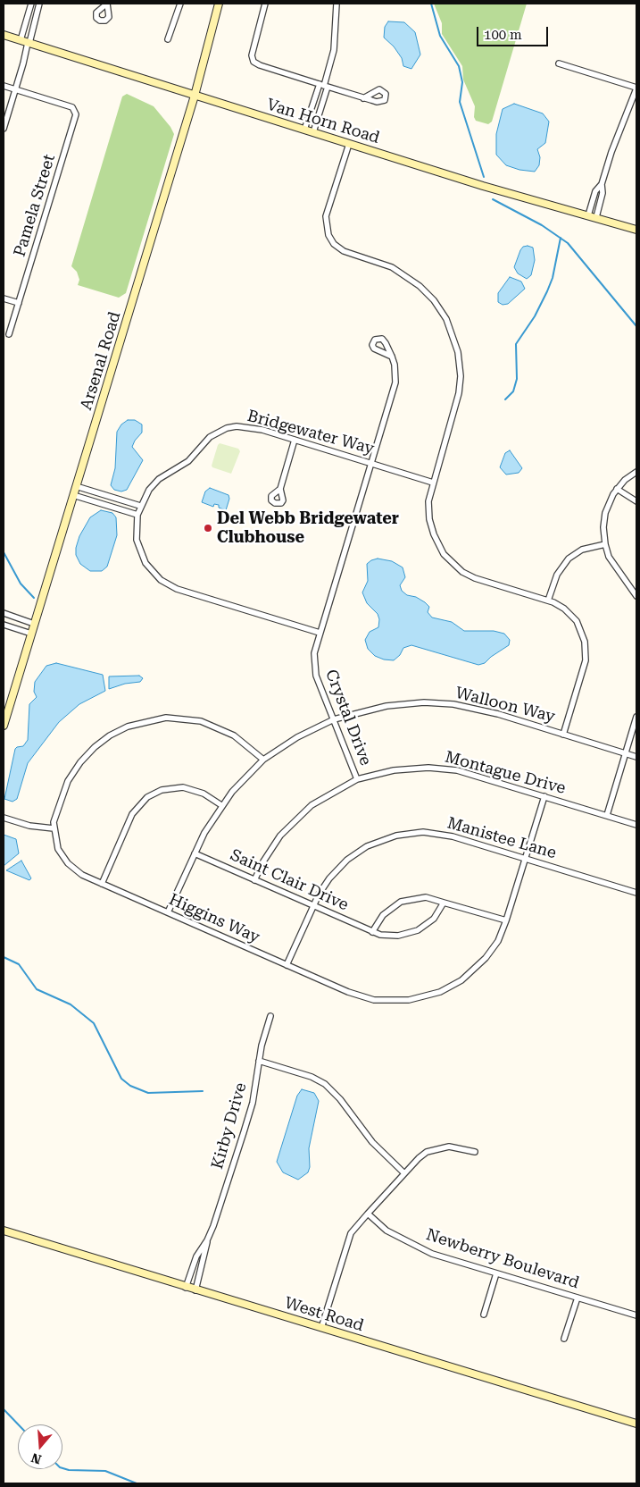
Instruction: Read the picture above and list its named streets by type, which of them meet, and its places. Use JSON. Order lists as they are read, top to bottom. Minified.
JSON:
{"streets":{"street":["Van Horn Road","Pamela Street","Arsenal Road","Bridgewater Way","Walloon Way","Crystal Drive","Montague Drive","Manistee Lane","Saint Clair Drive","Higgins Way","Kirby Drive","Newberry Boulevard","West Road"]},"crossings":[["Van Horn Road","Arsenal Road"],["Bridgewater Way","Crystal Drive"],["Walloon Way","Crystal Drive"],["Walloon Way","Saint Clair Drive"],["Walloon Way","Higgins Way"],["Crystal Drive","Montague Drive"],["Montague Drive","Saint Clair Drive"],["Montague Drive","Higgins Way"],["Manistee Lane","Saint Clair Drive"],["Manistee Lane","Higgins Way"],["Kirby Drive","West Road"]],"places":["Del Webb Bridgewater Clubhouse"],"scale_bar":"100 m","north":"bottom"}
